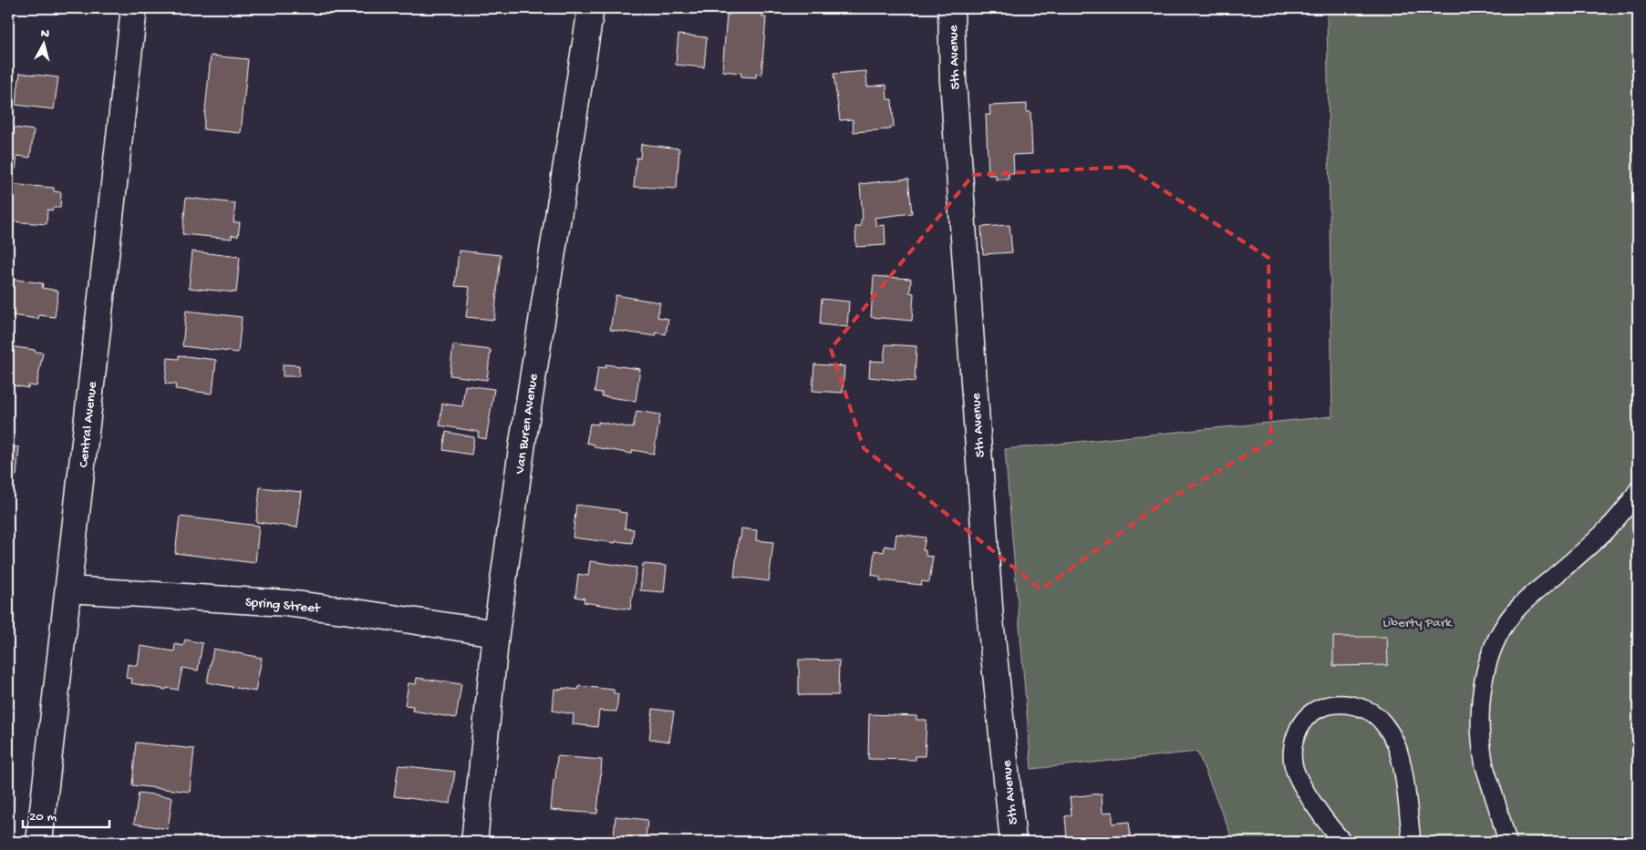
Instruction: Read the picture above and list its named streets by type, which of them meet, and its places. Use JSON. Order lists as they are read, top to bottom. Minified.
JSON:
{"streets":{"street":["5th Avenue","Van Buren Avenue","Central Avenue","Spring Street"]},"crossings":[["Van Buren Avenue","Spring Street"],["Central Avenue","Spring Street"]],"parks":["Liberty Park"],"scale_bar":"20 m","north":"top"}
